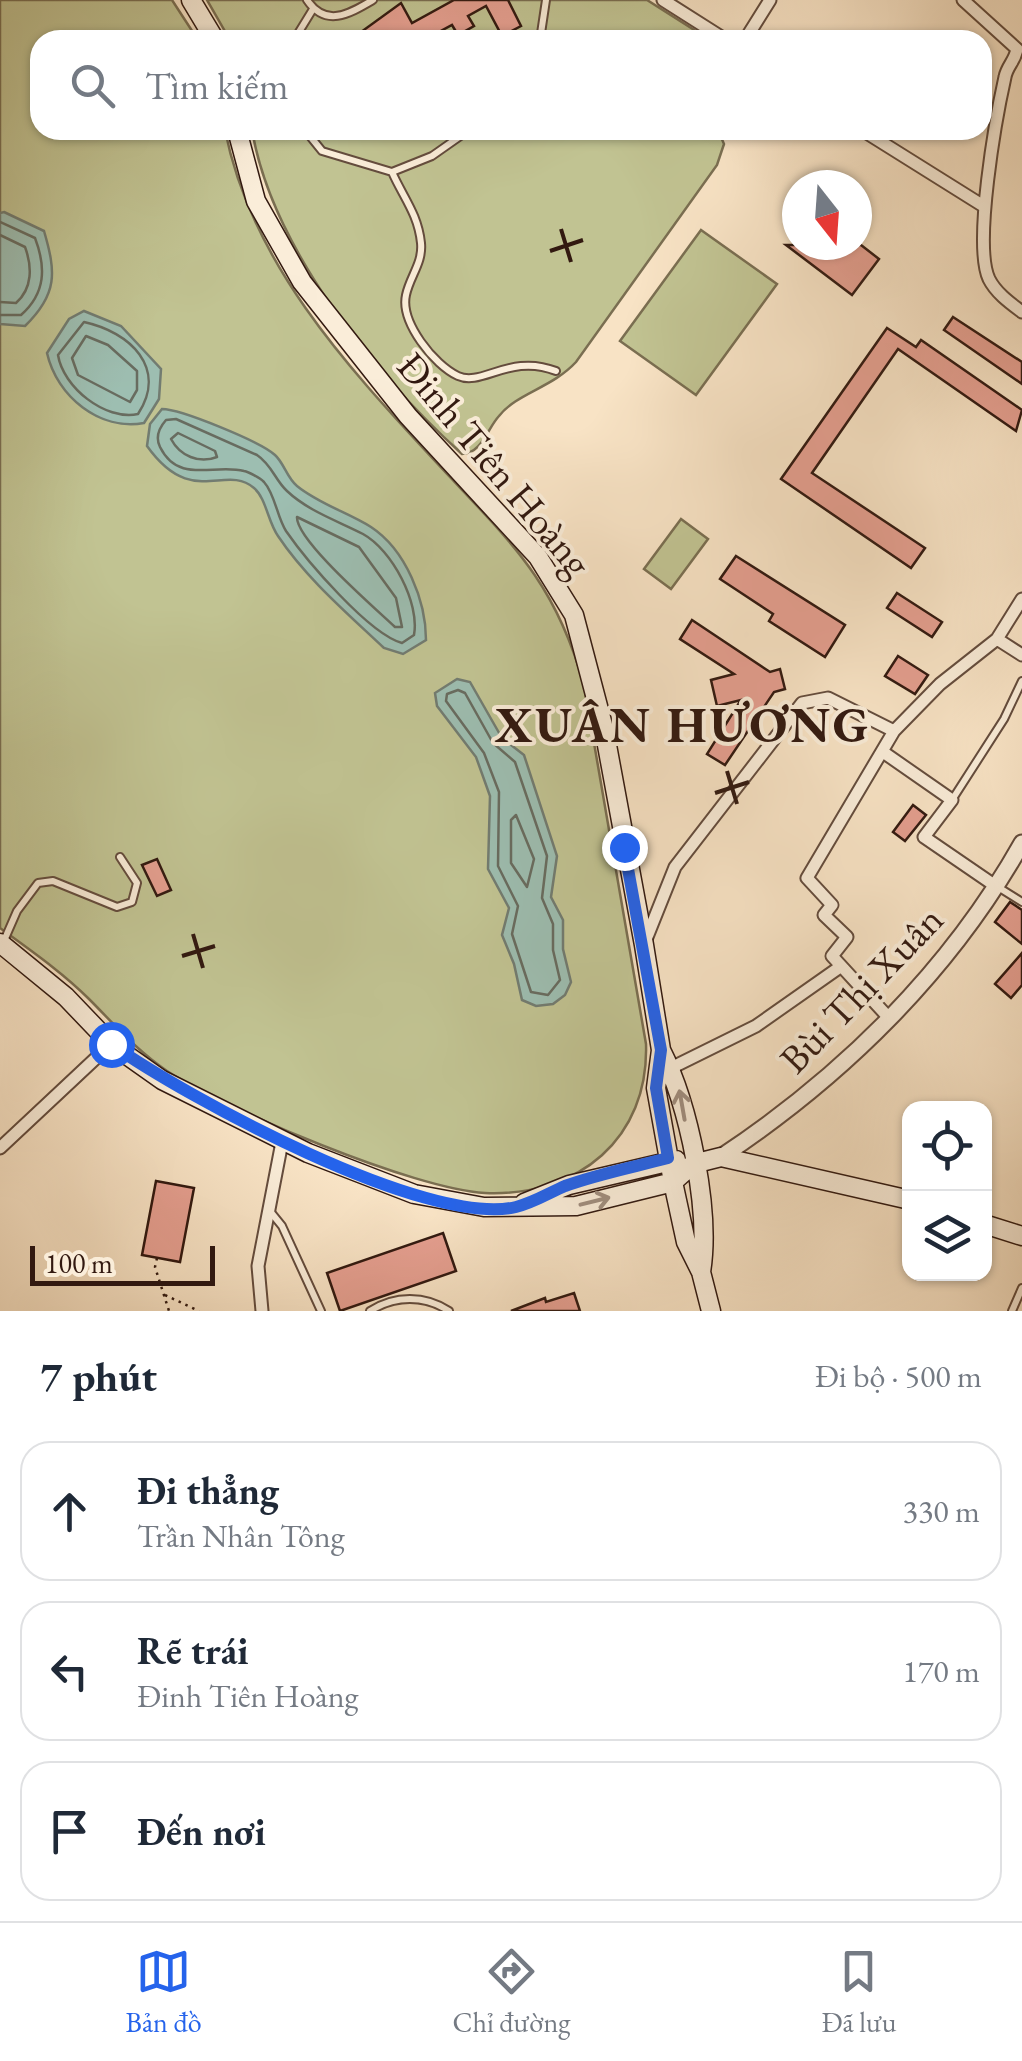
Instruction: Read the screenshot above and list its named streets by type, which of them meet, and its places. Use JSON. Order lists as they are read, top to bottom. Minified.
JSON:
{"streets":{"main road":["Đinh Tiên Hoàng"],"street":["Bùi Thị Xuân"]},"districts":["XUÂN HƯƠNG"],"scale_bar":"100 m","north":"bottom","page":{"search":"Tìm kiếm","scale":"100 m","heading":["7 phút","Đi bộ · 500 m"],"list":[["Đi thẳng","Trần Nhân Tông","330 m"],["Rẽ trái","Đinh Tiên Hoàng","170 m"],"Đến nơi"],"nav":["Bản đồ","Chỉ đường","Đã lưu"]}}
